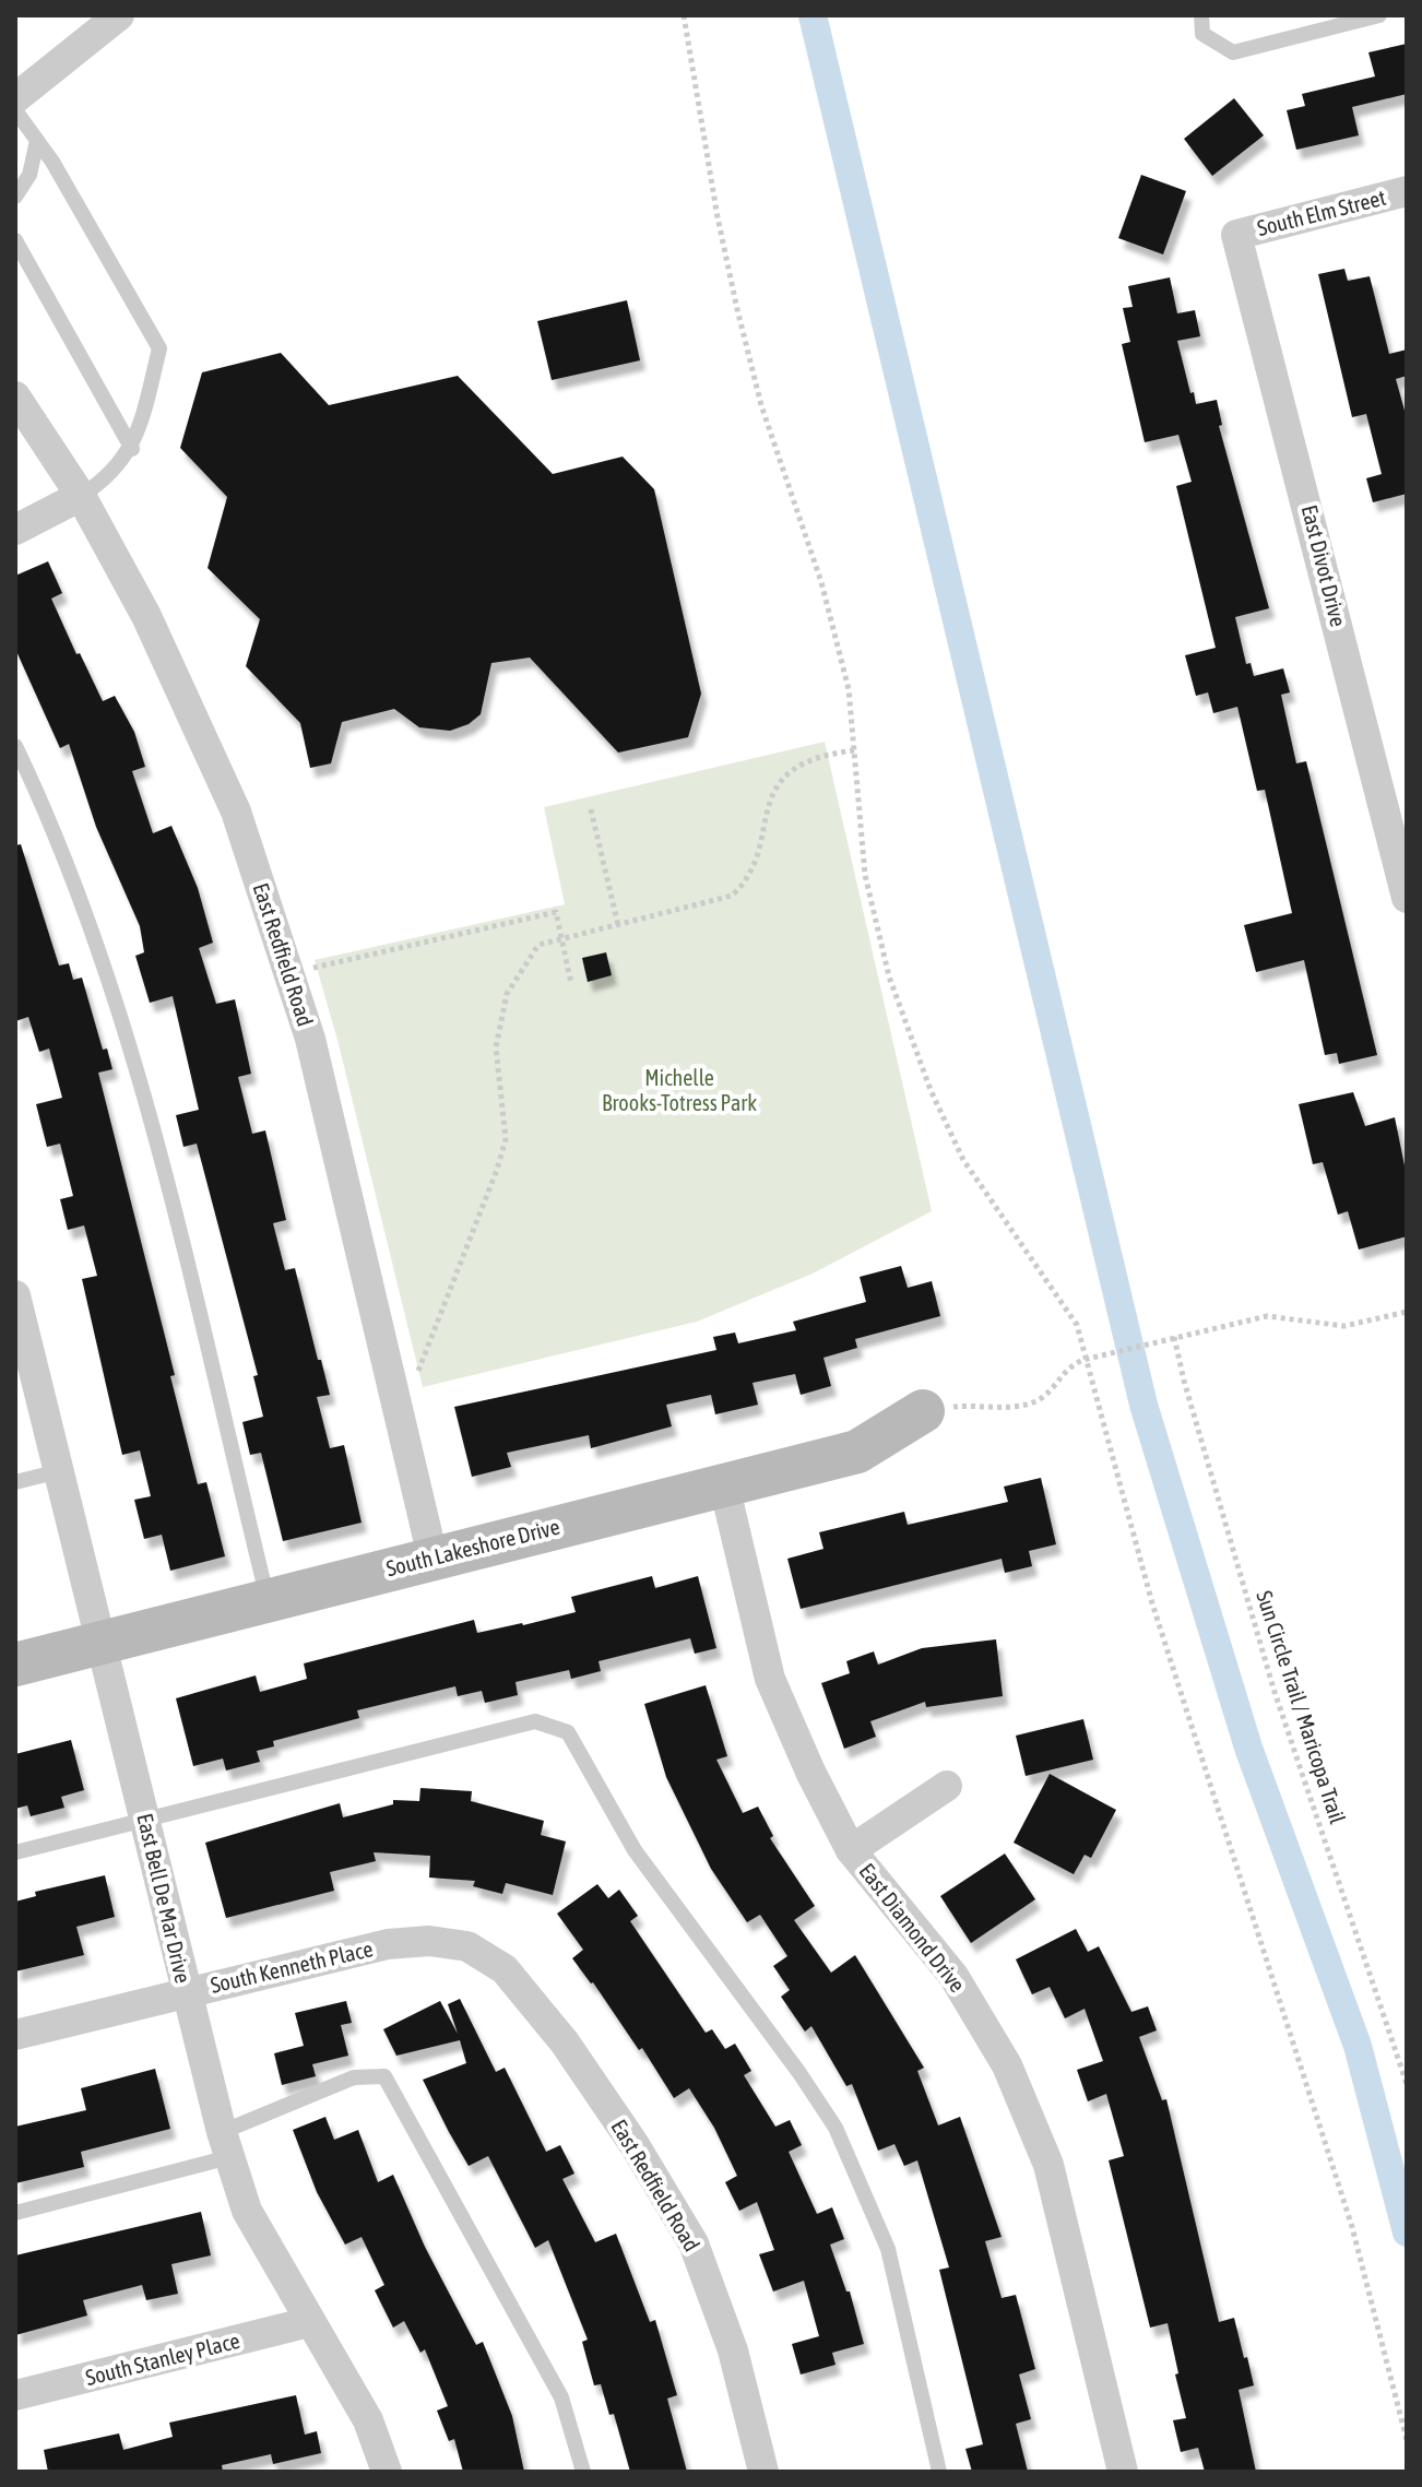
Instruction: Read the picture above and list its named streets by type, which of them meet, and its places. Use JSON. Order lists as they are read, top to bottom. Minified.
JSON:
{"streets":{"street":["South Elm Street","East Divot Drive","East Redfield Road","South Lakeshore Drive","East Bell De Mar Drive","East Diamond Drive","South Kenneth Place","South Stanley Place"],"path":["Sun Circle Trail / Maricopa Trail"]},"crossings":[["South Elm Street","East Divot Drive"],["East Redfield Road","South Lakeshore Drive"],["East Redfield Road","South Kenneth Place"],["South Lakeshore Drive","East Bell De Mar Drive"],["South Lakeshore Drive","East Diamond Drive"],["East Bell De Mar Drive","South Kenneth Place"],["East Bell De Mar Drive","South Stanley Place"]],"parks":["Michelle Brooks-Totress Park"]}
